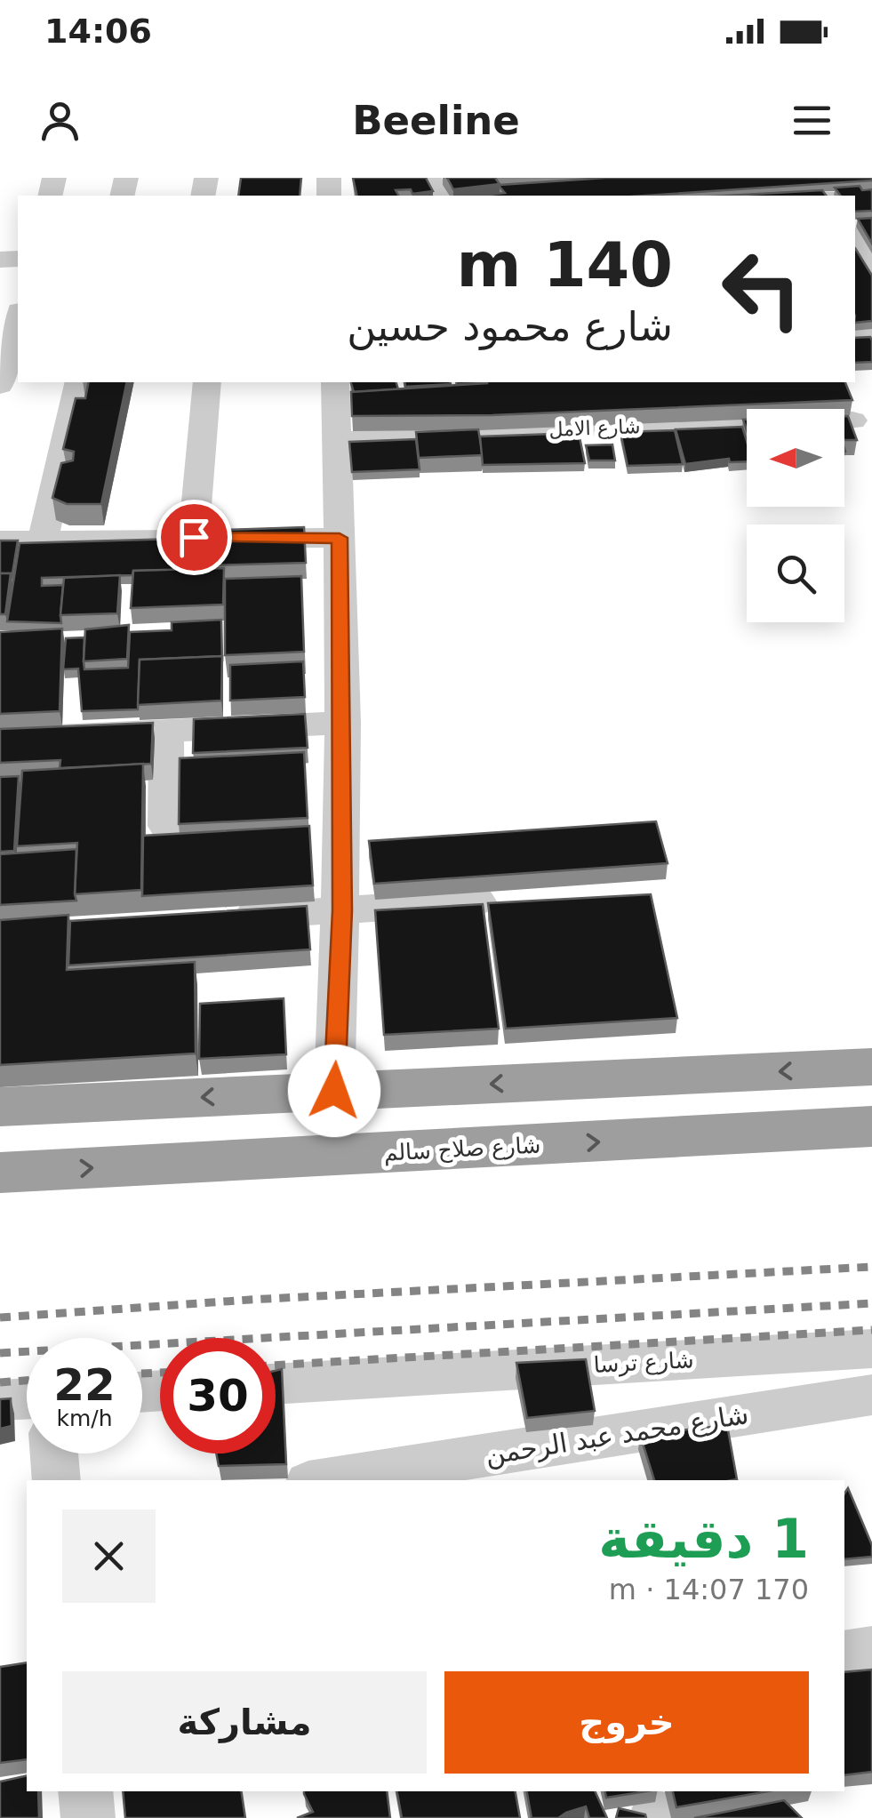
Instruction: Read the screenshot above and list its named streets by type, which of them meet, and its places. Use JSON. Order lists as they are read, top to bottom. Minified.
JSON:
{"streets":{"highway":["شارع صلاح سالم"],"street":["شارع الامل","شارع ترسا","شارع محمد عبد الرحمن"]},"north":"left","page":{"status":"14:06","header":"Beeline","turn":["140 m","شارع محمود حسين"],"speed":"22 km/h","limit":"30","heading":["1 دقيقة","170 m · 14:07"],"buttons":["خروج","مشاركة"]}}
